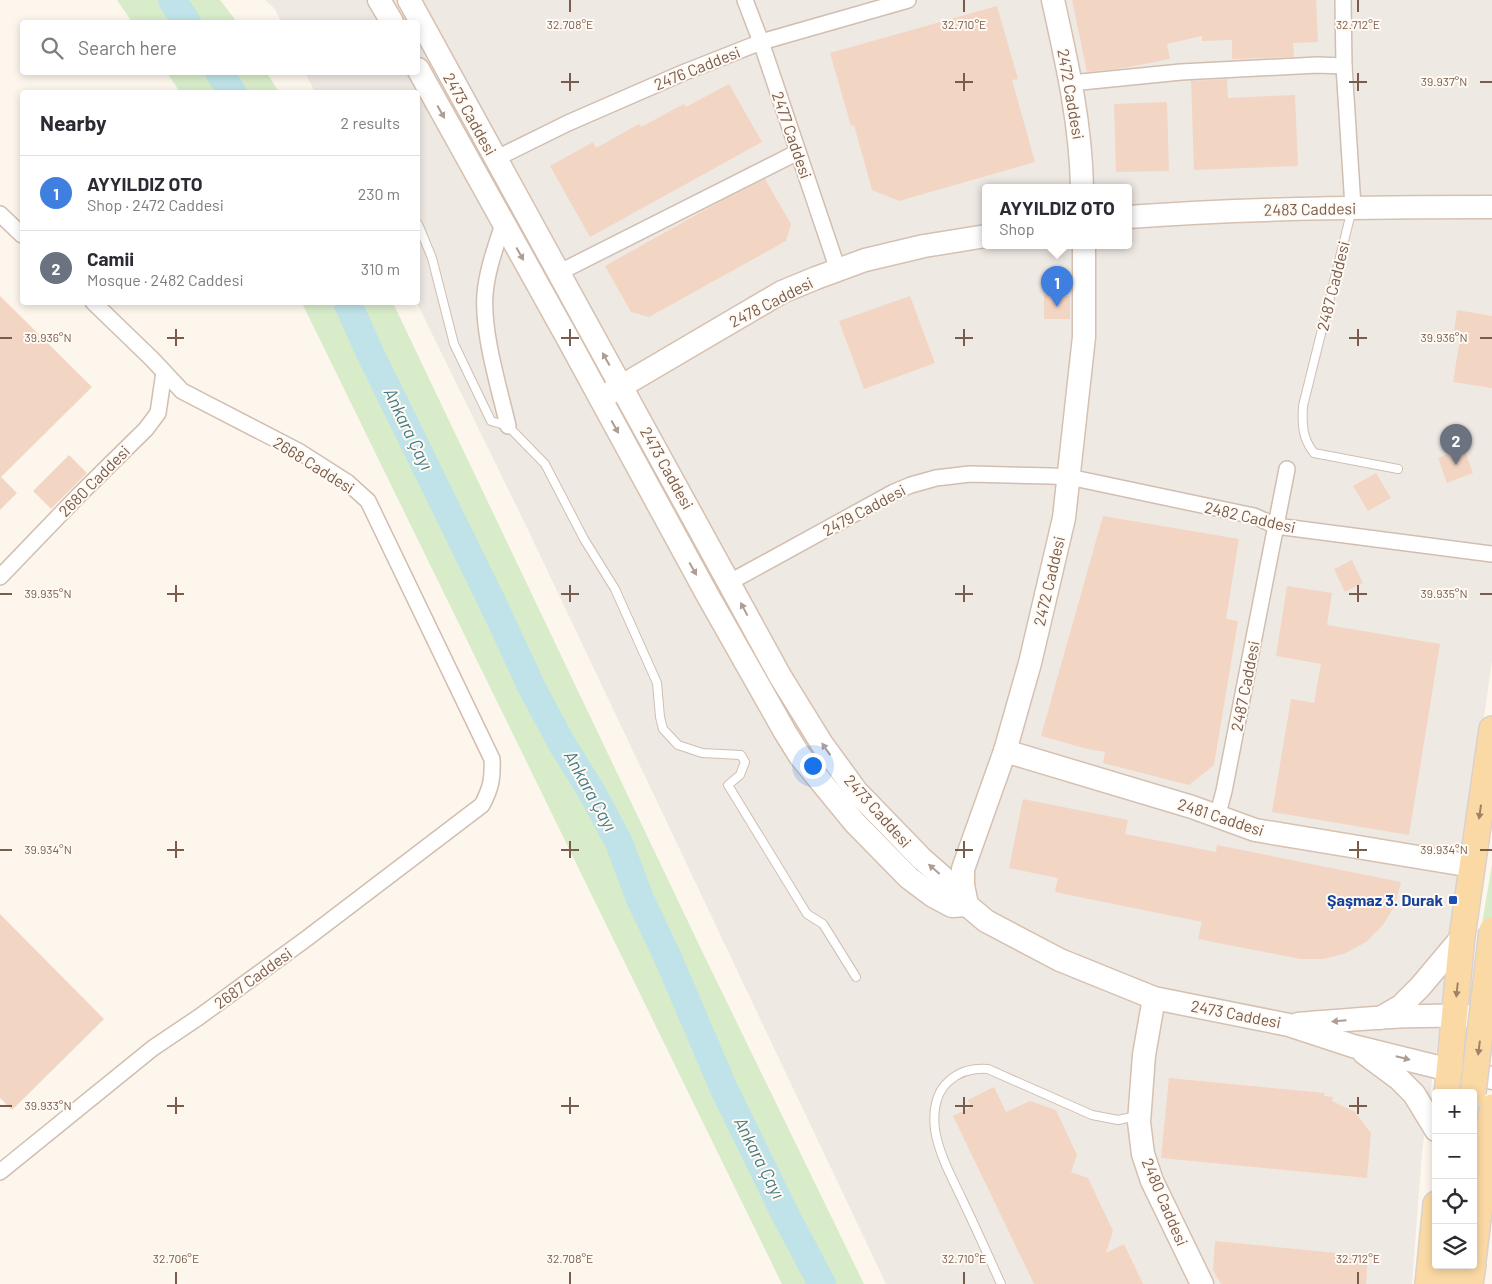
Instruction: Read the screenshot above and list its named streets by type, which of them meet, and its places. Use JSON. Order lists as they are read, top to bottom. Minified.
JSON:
{"streets":{"street":["2476 Caddesi","2472 Caddesi","2473 Caddesi","2477 Caddesi","2483 Caddesi","2487 Caddesi","2478 Caddesi","2668 Caddesi","2680 Caddesi","2479 Caddesi","2482 Caddesi","2481 Caddesi","2687 Caddesi","2480 Caddesi"]},"crossings":[["2476 Caddesi","2473 Caddesi"],["2476 Caddesi","2477 Caddesi"],["2472 Caddesi","2473 Caddesi"],["2472 Caddesi","2479 Caddesi"],["2472 Caddesi","2482 Caddesi"],["2472 Caddesi","2481 Caddesi"],["2473 Caddesi","2478 Caddesi"],["2473 Caddesi","2479 Caddesi"],["2473 Caddesi","2480 Caddesi"],["2477 Caddesi","2478 Caddesi"],["2483 Caddesi","2487 Caddesi"],["2487 Caddesi","2482 Caddesi"],["2487 Caddesi","2481 Caddesi"],["2668 Caddesi","2680 Caddesi"],["2668 Caddesi","2687 Caddesi"],["2479 Caddesi","2482 Caddesi"]],"water":["Ankara Çayı"],"places":{"transit":["Şaşmaz 3. Durak"]},"page":{"search":"Search here","heading":["Nearby","2 results"],"list":[{"mark":"1","name":"AYYILDIZ OTO","note":"Shop · 2472 Caddesi","value":"230 m"},{"mark":"2","name":"Camii","note":"Mosque · 2482 Caddesi","value":"310 m"}],"popup":["AYYILDIZ OTO","Shop"],"pins":["1","2"],"map_buttons":["+","−"]},"coordinates":["32.708°E","32.710°E","32.712°E","39.937°N","39.936°N","39.935°N","39.934°N","39.933°N","32.706°E"]}
